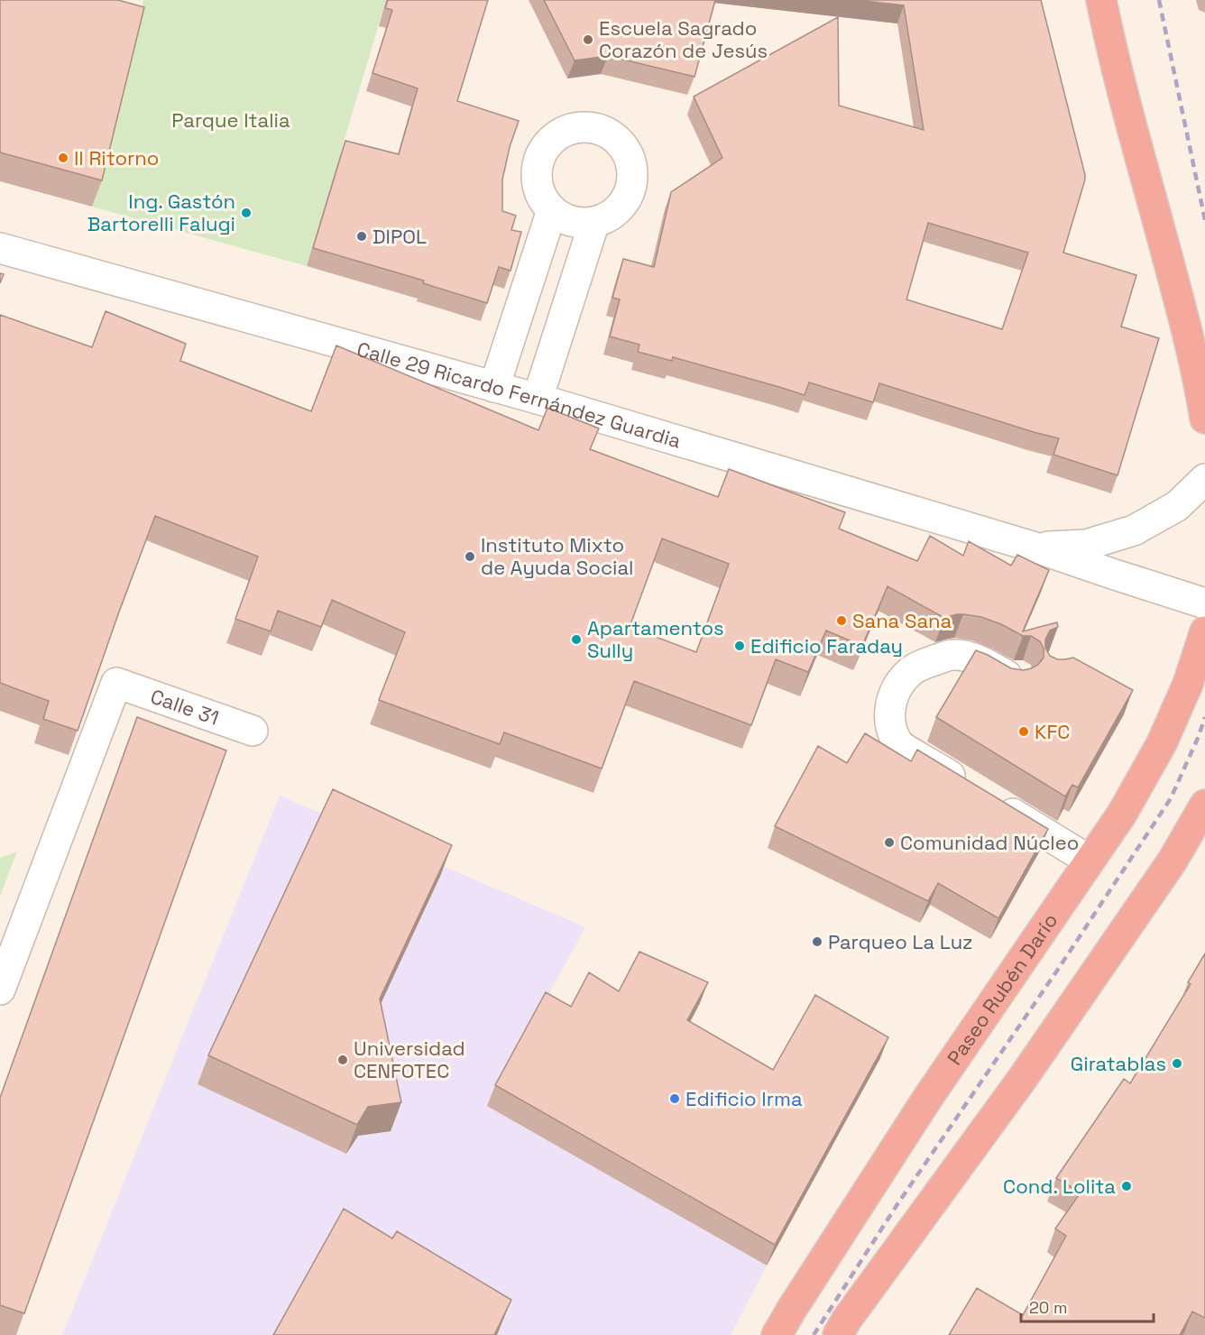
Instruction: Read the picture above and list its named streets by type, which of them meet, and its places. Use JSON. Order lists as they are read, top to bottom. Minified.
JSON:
{"streets":{"highway":["Paseo Rubén Darío"],"street":["Calle 29 Ricardo Fernández Guardia","Calle 31"]},"parks":["Parque Italia"],"places":["Escuela Sagrado Corazón de Jesús","Il Ritorno","Ing. Gastón Bartorelli Falugi","DIPOL","Instituto Mixto de Ayuda Social","Sana Sana","Apartamentos Sully","Edificio Faraday","KFC","Comunidad Núcleo","Parqueo La Luz","Universidad CENFOTEC","Giratablas","Edificio Irma","Cond. Lolita"],"scale_bar":"20 m"}
